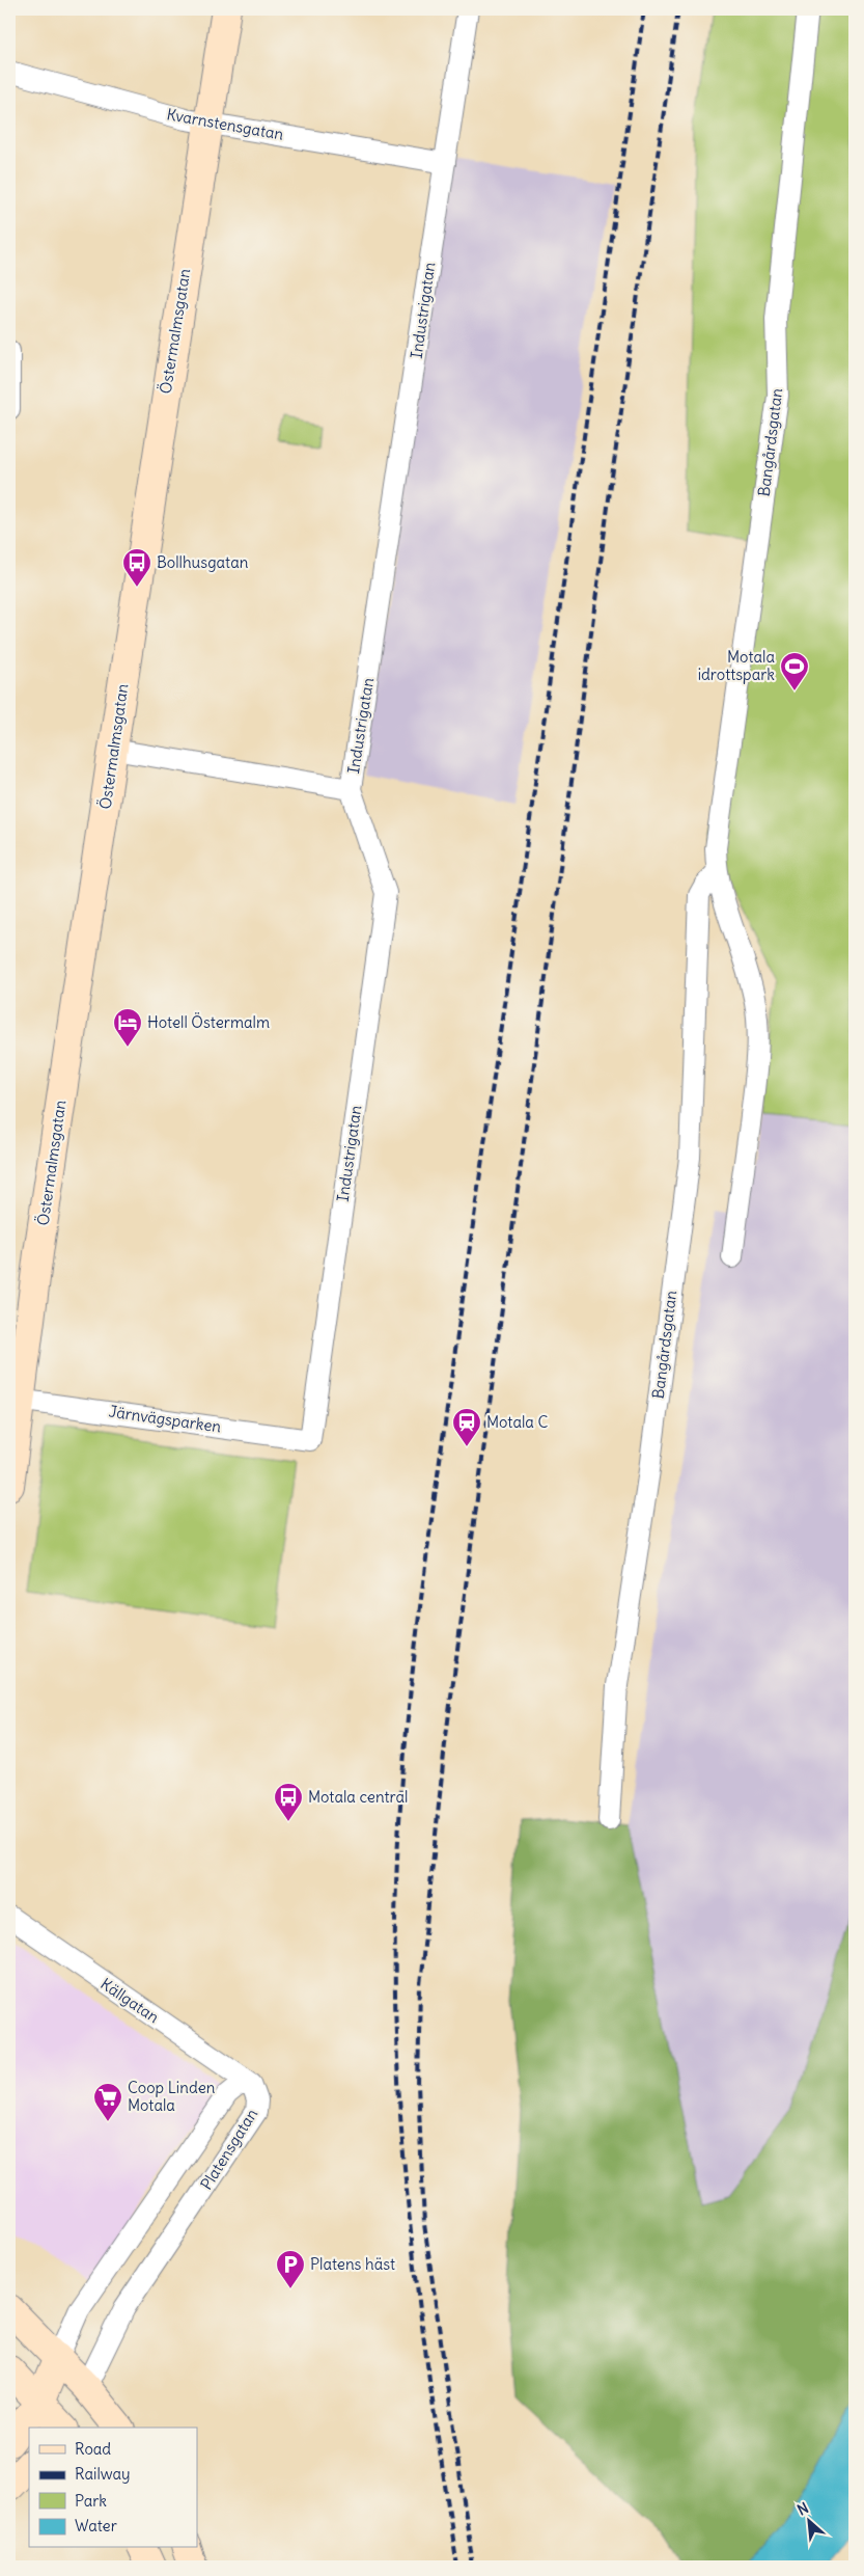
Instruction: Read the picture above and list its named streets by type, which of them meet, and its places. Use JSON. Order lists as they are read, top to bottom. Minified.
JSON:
{"streets":{"street":["Kvarnstensgatan","Industrigatan","Östermalmsgatan","Bangårdsgatan","Järnvägsparken","Källgatan","Platensgatan"]},"crossings":[["Kvarnstensgatan","Industrigatan"],["Kvarnstensgatan","Östermalmsgatan"],["Industrigatan","Järnvägsparken"],["Östermalmsgatan","Järnvägsparken"],["Källgatan","Platensgatan"]],"places":{"bus stop":["Bollhusgatan","Motala central"],"sports":["Motala idrottspark"],"hotel":["Hotell Östermalm"],"station":["Motala C"],"supermarket":["Coop Linden Motala"],"parking":["Platens häst"]},"legend":["Road","Railway","Park","Water"],"north":"top left"}
